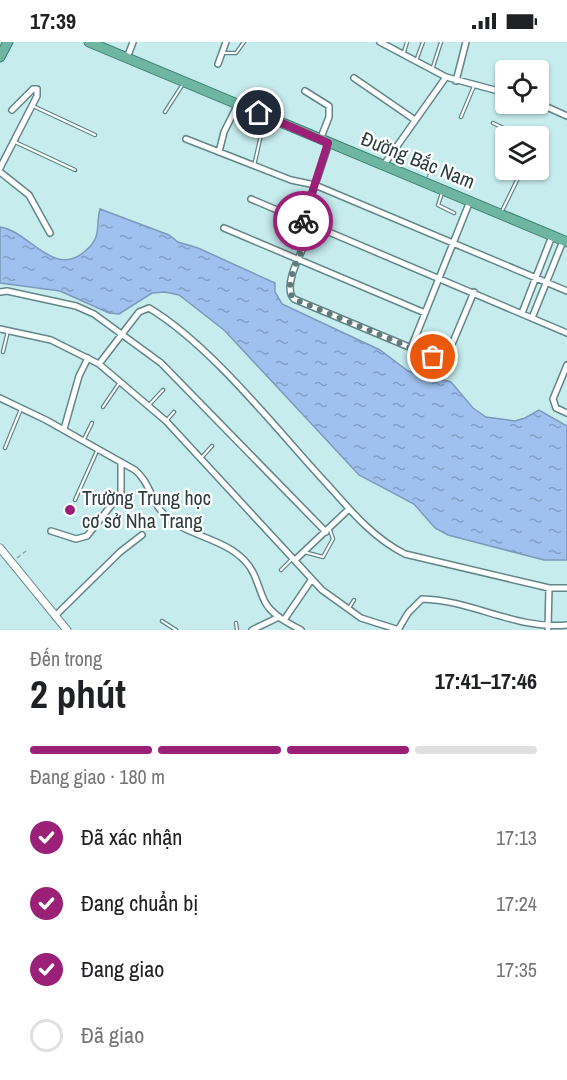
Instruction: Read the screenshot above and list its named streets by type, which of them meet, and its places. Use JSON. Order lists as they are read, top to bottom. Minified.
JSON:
{"streets":{"highway":["Đường Bắc Nam"]},"places":["Trường Trung học cơ sở Nha Trang"],"page":{"status":"17:39","heading":["2 phút","Đến trong","17:41–17:46"],"bar":"Đang giao · 180 m","list":[["Đã xác nhận","17:13"],["Đang chuẩn bị","17:24"],["Đang giao","17:35"],"Đã giao"]}}
